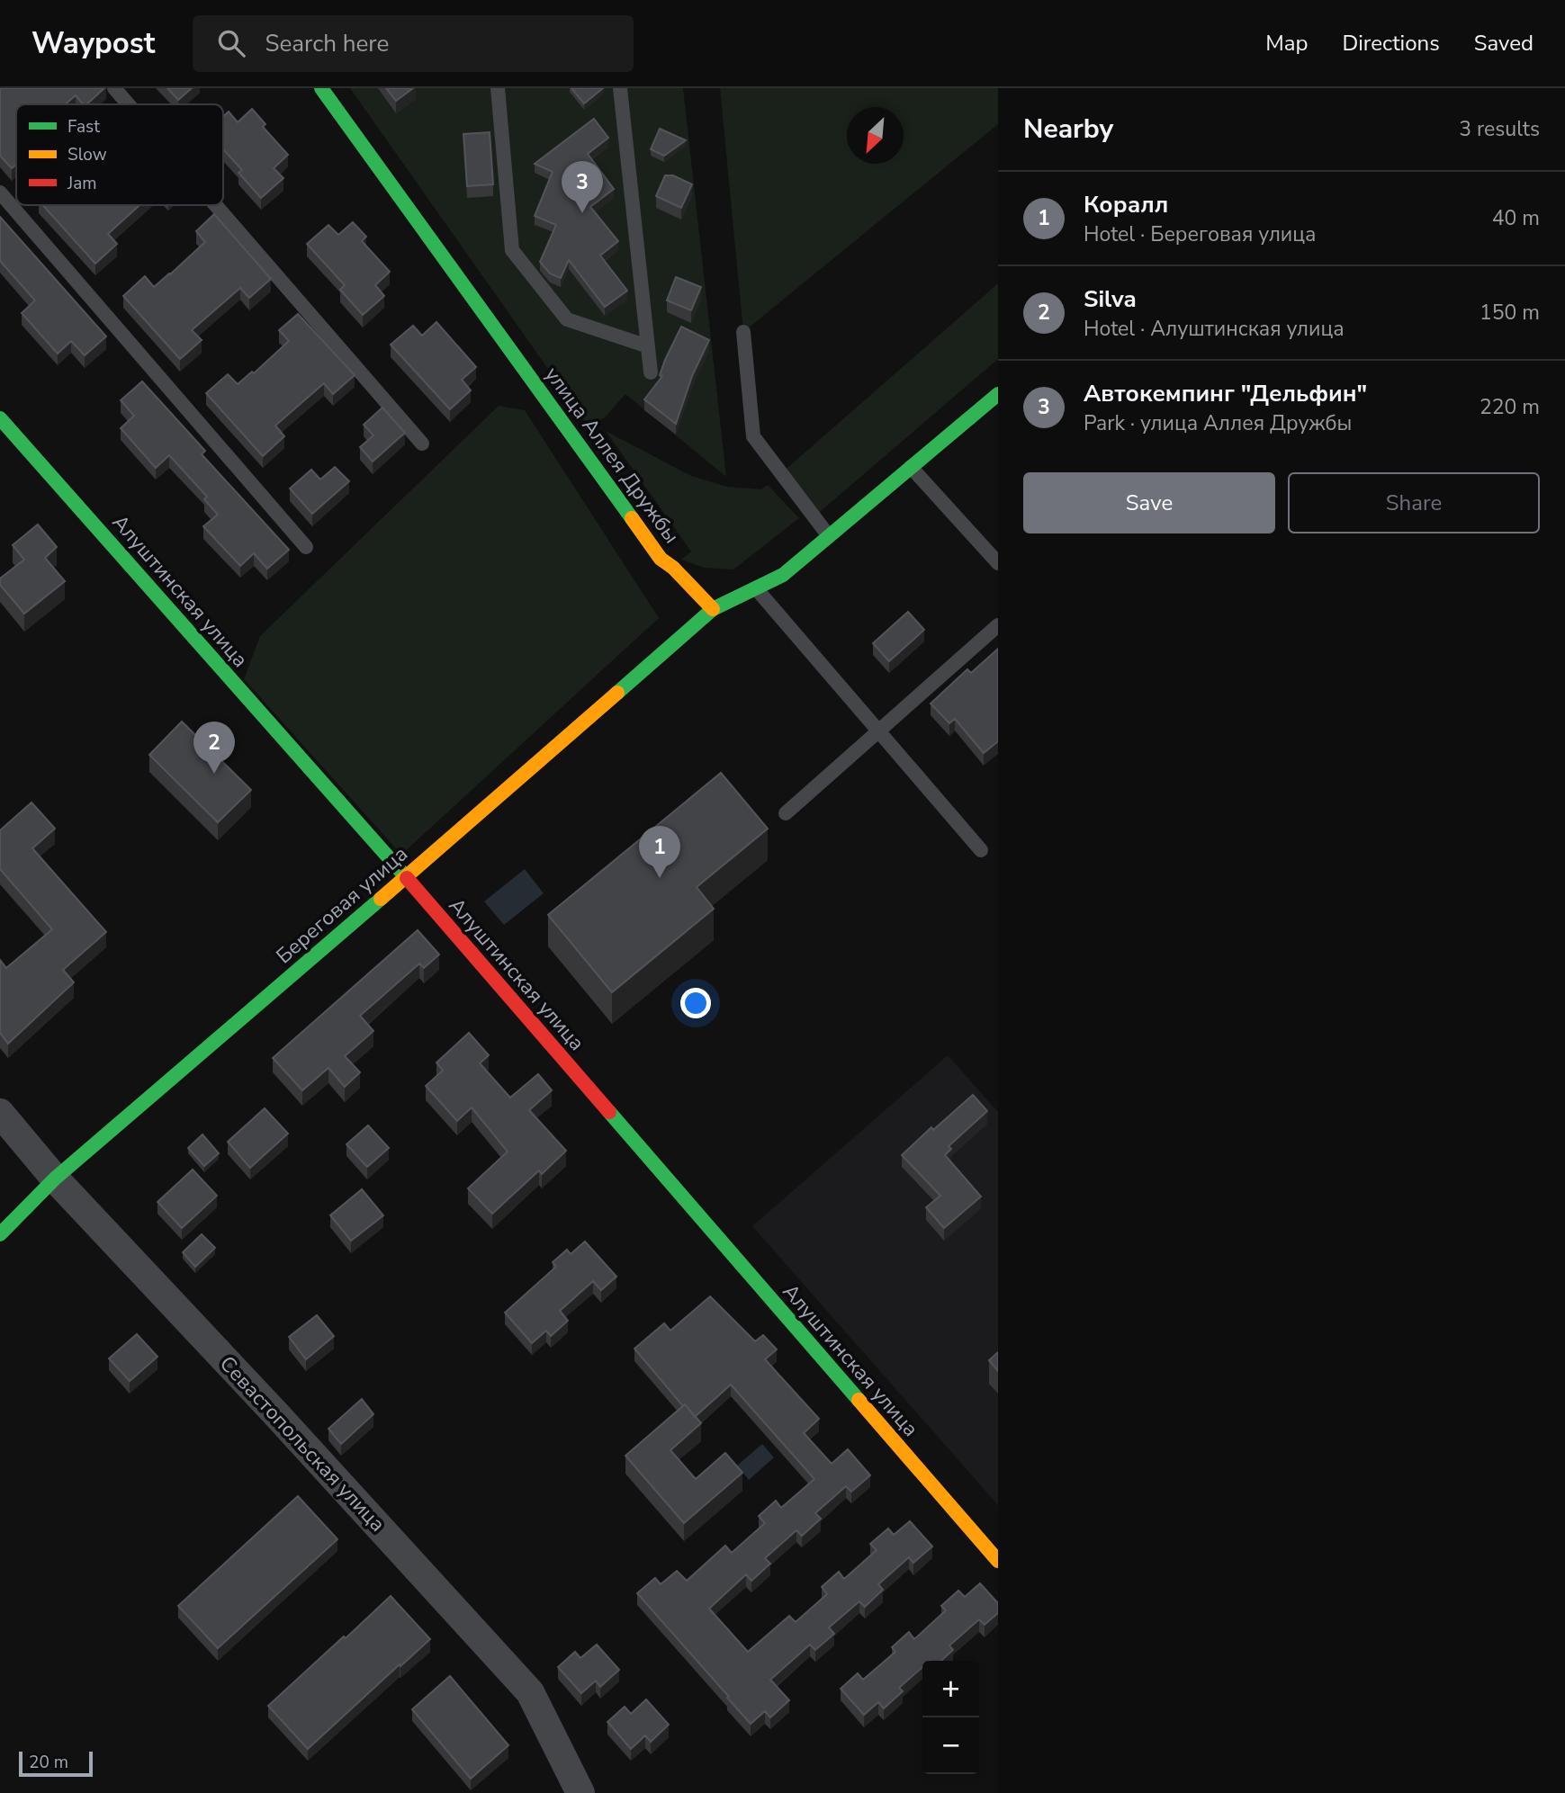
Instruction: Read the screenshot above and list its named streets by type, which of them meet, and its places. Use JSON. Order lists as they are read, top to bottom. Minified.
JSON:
{"streets":{"street":["улица Аллея Дружбы","Алуштинская улица","Береговая улица","Севастопольская улица"]},"crossings":[["улица Аллея Дружбы","Береговая улица"],["Алуштинская улица","Береговая улица"],["Береговая улица","Севастопольская улица"]],"legend":["Fast","Slow","Jam"],"scale_bar":"20 m","north":"bottom left","page":{"header":"Waypost","search":"Search here","nav":["Map","Directions","Saved"],"heading":["Nearby","3 results"],"pins":["3","2","1"],"list":[{"mark":"1","name":"Коралл","note":"Hotel · Береговая улица","value":"40 m"},{"mark":"2","name":"Silva","note":"Hotel · Алуштинская улица","value":"150 m"},{"mark":"3","name":"Автокемпинг \"Дельфин\"","note":"Park · улица Аллея Дружбы","value":"220 m"}],"buttons":["Save","Share"],"map_buttons":["+","−"],"scale":"20 m"}}
